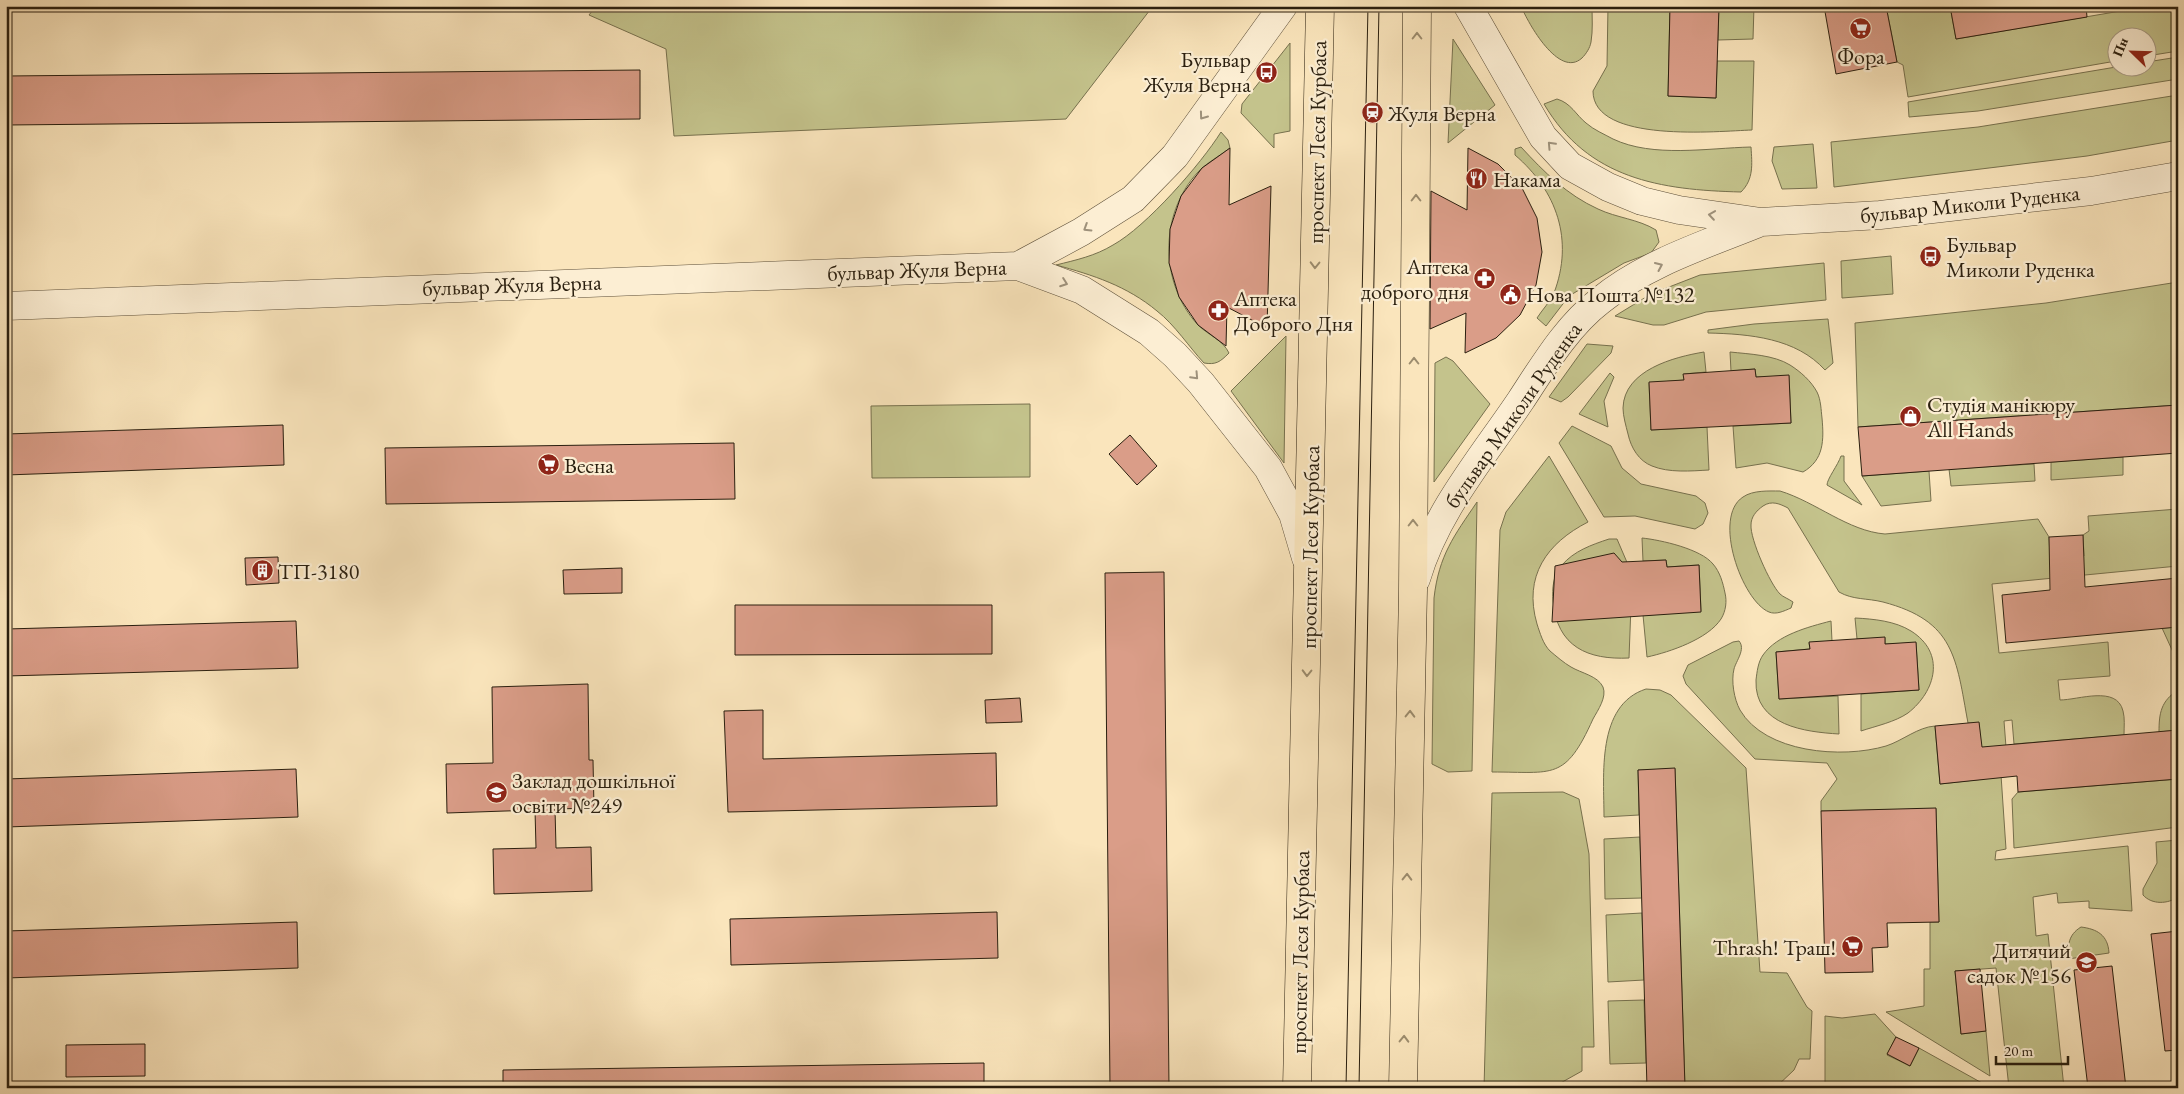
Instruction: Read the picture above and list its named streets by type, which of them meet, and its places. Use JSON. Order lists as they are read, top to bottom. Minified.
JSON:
{"streets":{"main road":["проспект Леся Курбаса"],"street":["бульвар Миколи Руденка","бульвар Жуля Верна"]},"crossings":[["проспект Леся Курбаса","бульвар Жуля Верна"]],"places":{"supermarket":["Фора","Весна","Thrash! Траш!"],"bus stop":["Бульвар Жуля Верна","Бульвар Миколи Руденка"],"station":["Жуля Верна"],"restaurant":["Накама"],"pharmacy":["Аптека доброго дня","Аптека Доброго Дня"],"public building":["Нова Пошта №132"],"shop":["Студія манікюру All Hands"],"building":["ТП-3180"],"school or university":["Заклад дошкільної освіти №249","Дитячий садок №156"]},"scale_bar":"20 m","north":"top left"}
